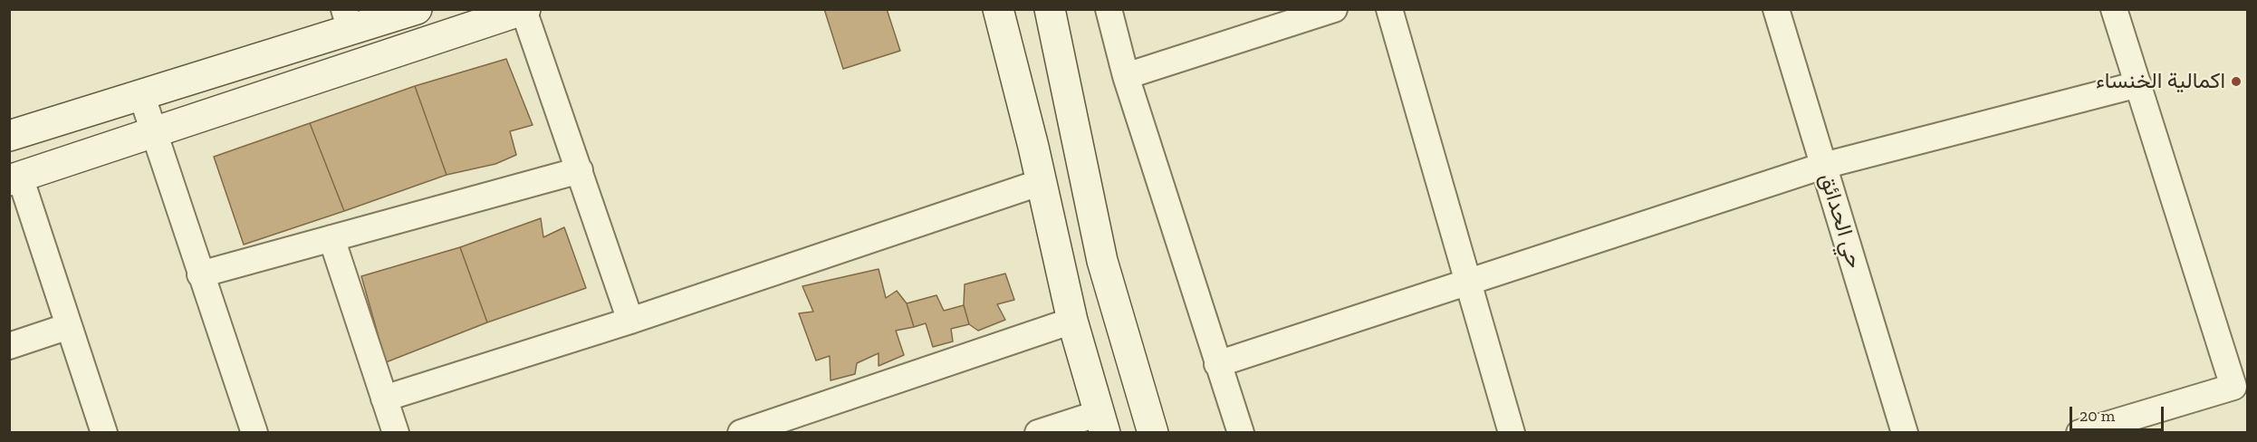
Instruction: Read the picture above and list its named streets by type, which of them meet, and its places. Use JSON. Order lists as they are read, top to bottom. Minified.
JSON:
{"streets":{"street":["حي الحدائق"]},"places":["اكمالية الخنساء"],"scale_bar":"20 m"}
